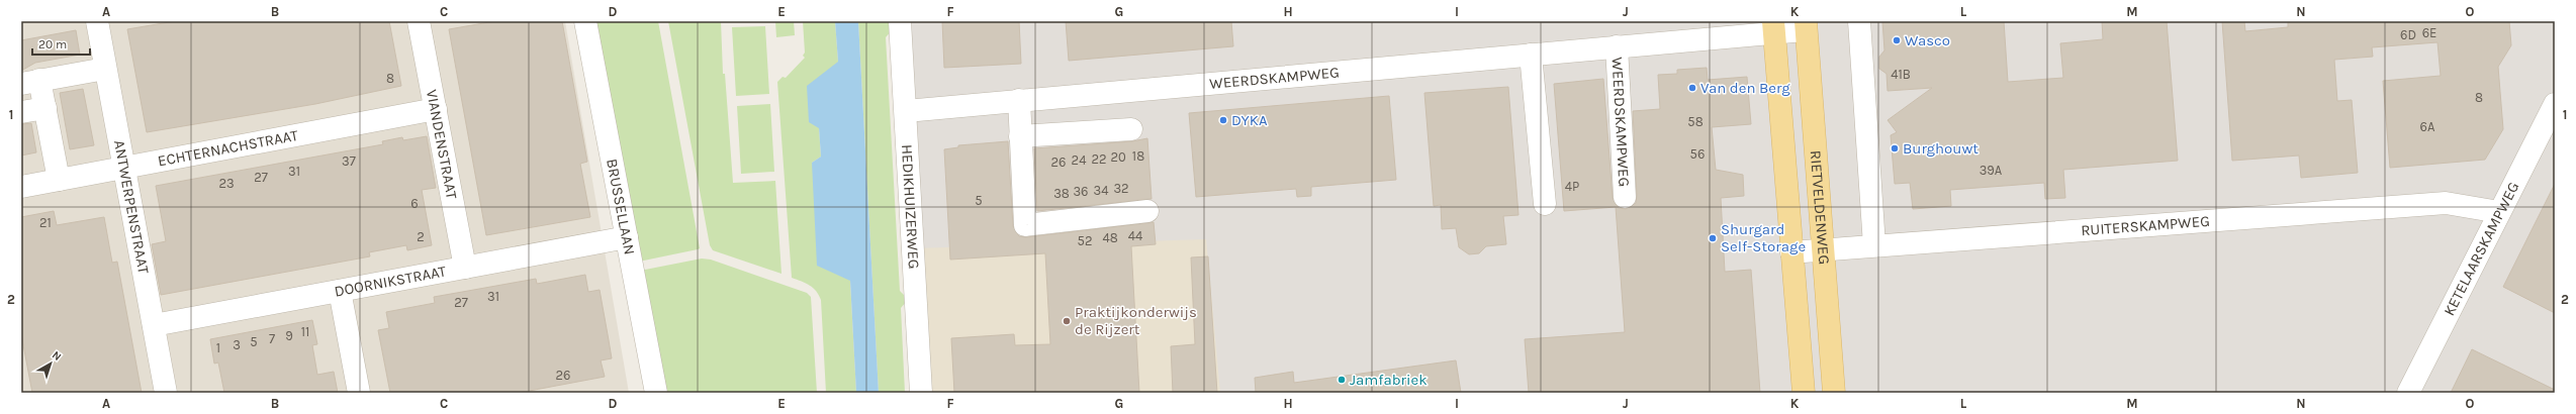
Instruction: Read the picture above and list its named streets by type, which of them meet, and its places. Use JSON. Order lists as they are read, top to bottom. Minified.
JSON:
{"streets":{"main road":["RIETVELDENWEG"],"street":["WEERDSKAMPWEG","VIANDENSTRAAT","ECHTERNACHSTRAAT","ANTWERPENSTRAAT","BRUSSELLAAN","HEDIKHUIZERWEG","RUITERSKAMPWEG","KETELAARSKAMPWEG","DOORNIKSTRAAT"]},"crossings":[["WEERDSKAMPWEG","HEDIKHUIZERWEG"],["WEERDSKAMPWEG","RIETVELDENWEG"],["VIANDENSTRAAT","ECHTERNACHSTRAAT"],["VIANDENSTRAAT","DOORNIKSTRAAT"],["ECHTERNACHSTRAAT","ANTWERPENSTRAAT"],["ANTWERPENSTRAAT","DOORNIKSTRAAT"],["BRUSSELLAAN","DOORNIKSTRAAT"],["RIETVELDENWEG","RUITERSKAMPWEG"],["RUITERSKAMPWEG","KETELAARSKAMPWEG"]],"places":["Wasco","Van den Berg","DYKA","Burghouwt","Shurgard Self-Storage","Praktijkonderwijs de Rijzert","Jamfabriek"],"house_numbers":["6E","6D","41B","8","8","58","6A","56","18","20","22","24","37","26","39A","31","27","23","4P","32","34","36","38","5","6","21","44","2","48","52","31","27","11","9","7","5","3","1","26"],"scale_bar":"20 m","north":"top right","grid":{"columns":["A","B","C","D","E","F","G","H","I","J","K","L","M","N","O"],"rows":["1","2"]}}
